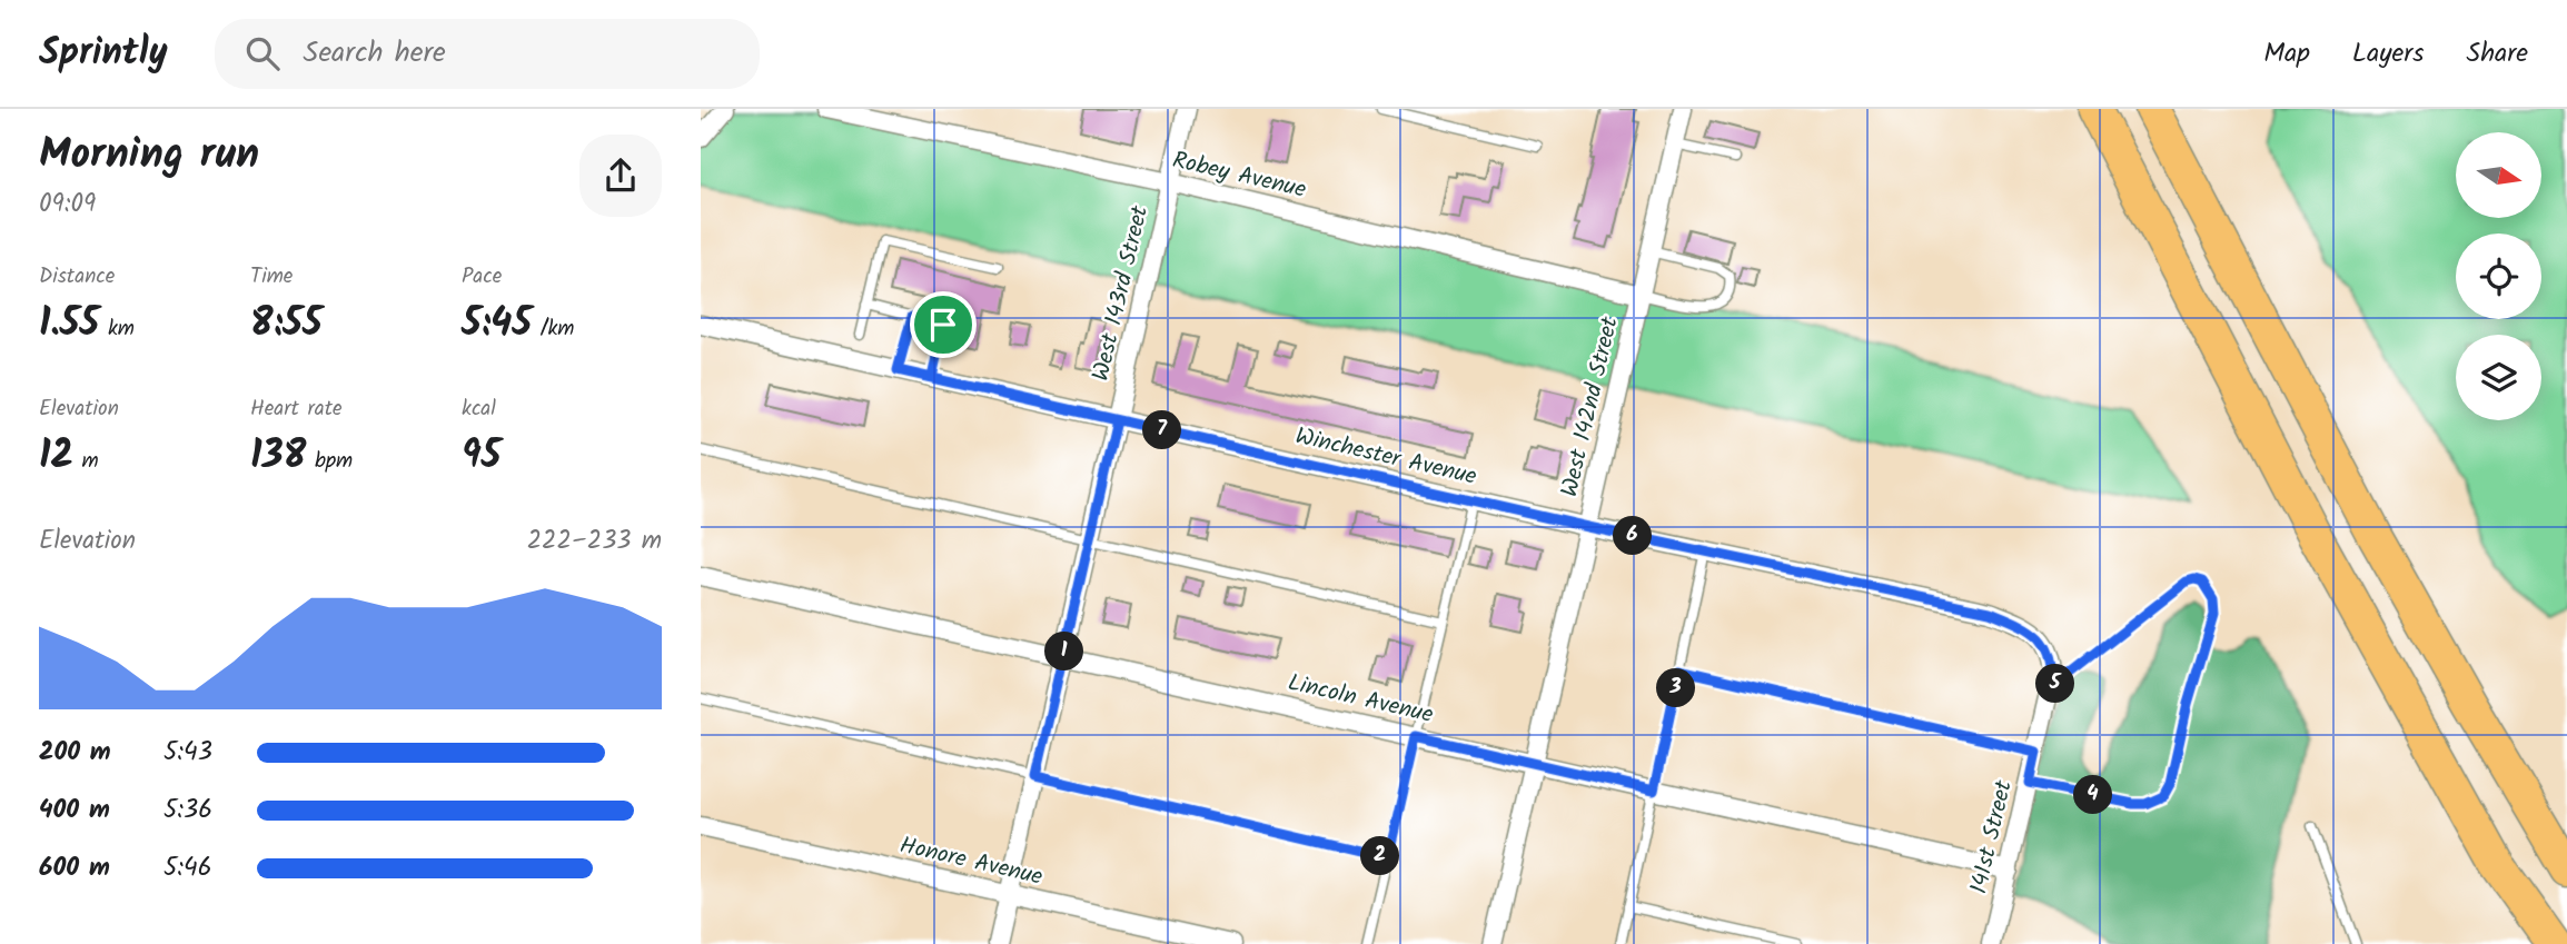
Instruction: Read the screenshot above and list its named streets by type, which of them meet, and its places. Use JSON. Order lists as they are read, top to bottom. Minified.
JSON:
{"streets":{"street":["Robey Avenue","West 143rd Street","West 142nd Street","Winchester Avenue","Lincoln Avenue","141st Street","Honore Avenue"]},"crossings":[["Robey Avenue","West 143rd Street"],["Robey Avenue","West 142nd Street"],["West 143rd Street","Winchester Avenue"],["West 143rd Street","Lincoln Avenue"],["West 143rd Street","Honore Avenue"],["West 142nd Street","Winchester Avenue"],["West 142nd Street","Lincoln Avenue"],["Winchester Avenue","141st Street"],["Lincoln Avenue","141st Street"]],"north":"right","page":{"header":"Sprintly","search":"Search here","nav":["Map","Layers","Share"],"heading":["Morning run","09:09"],"stats":[["Distance","1.55 km"],["Time","8:55"],["Pace","5:45 /km"],["Elevation","12 m"],["Heart rate","138 bpm"],["kcal","95"]],"pins":["7","6","1","5","3","4","2"],"chart":["Elevation","222–233 m"],"list":[{"name":"200 m","note":"5:43"},{"name":"400 m","note":"5:36"},{"name":"600 m","note":"5:46"}]}}
